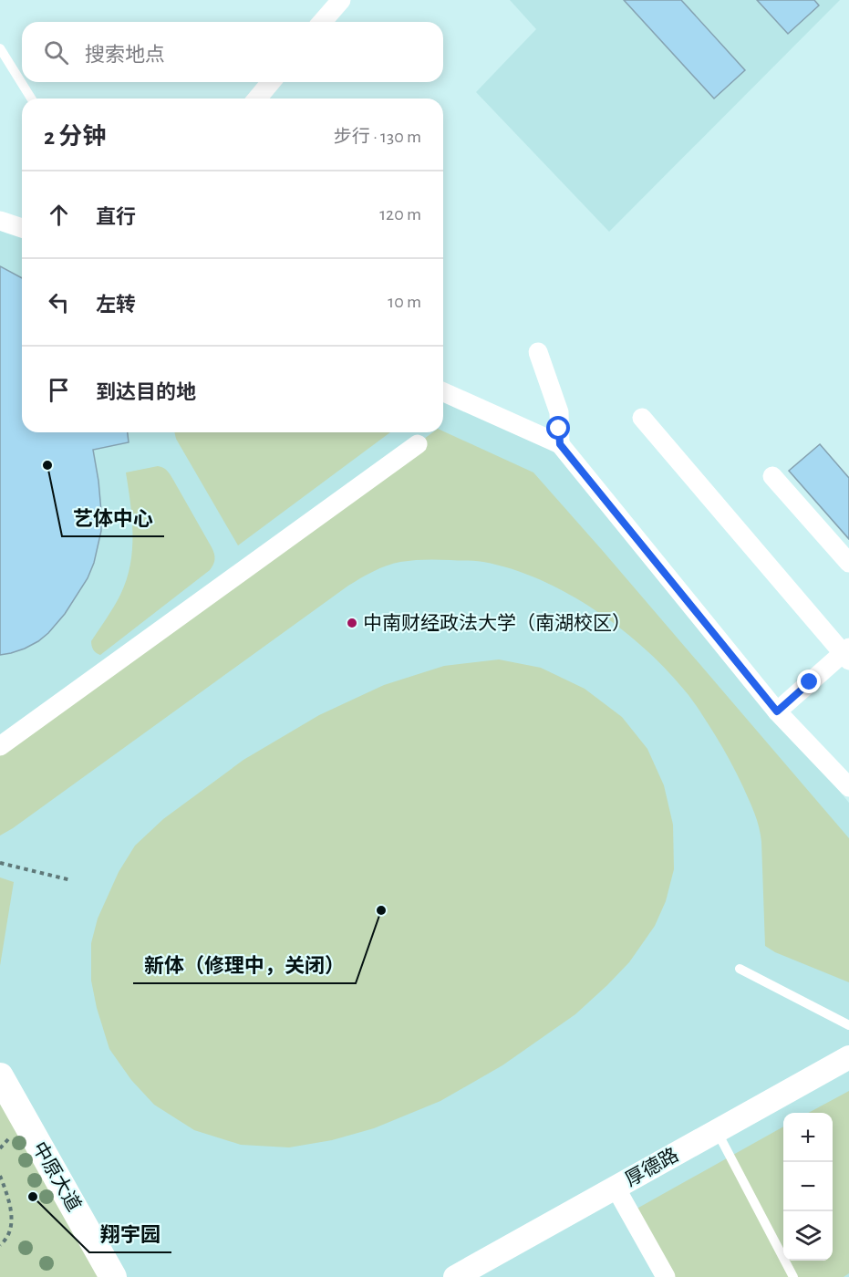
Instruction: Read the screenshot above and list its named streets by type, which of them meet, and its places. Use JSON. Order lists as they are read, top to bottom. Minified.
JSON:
{"streets":{"main road":["中原大道"],"street":["厚德路"]},"places":["艺体中心","中南财经政法大学（南湖校区）","新体（修理中，关闭）","翔宇园"],"page":{"search":"搜索地点","heading":["2 分钟","步行 · 130 m"],"list":[["直行","120 m"],["左转","10 m"],"到达目的地"],"map_buttons":["+","−"]}}
